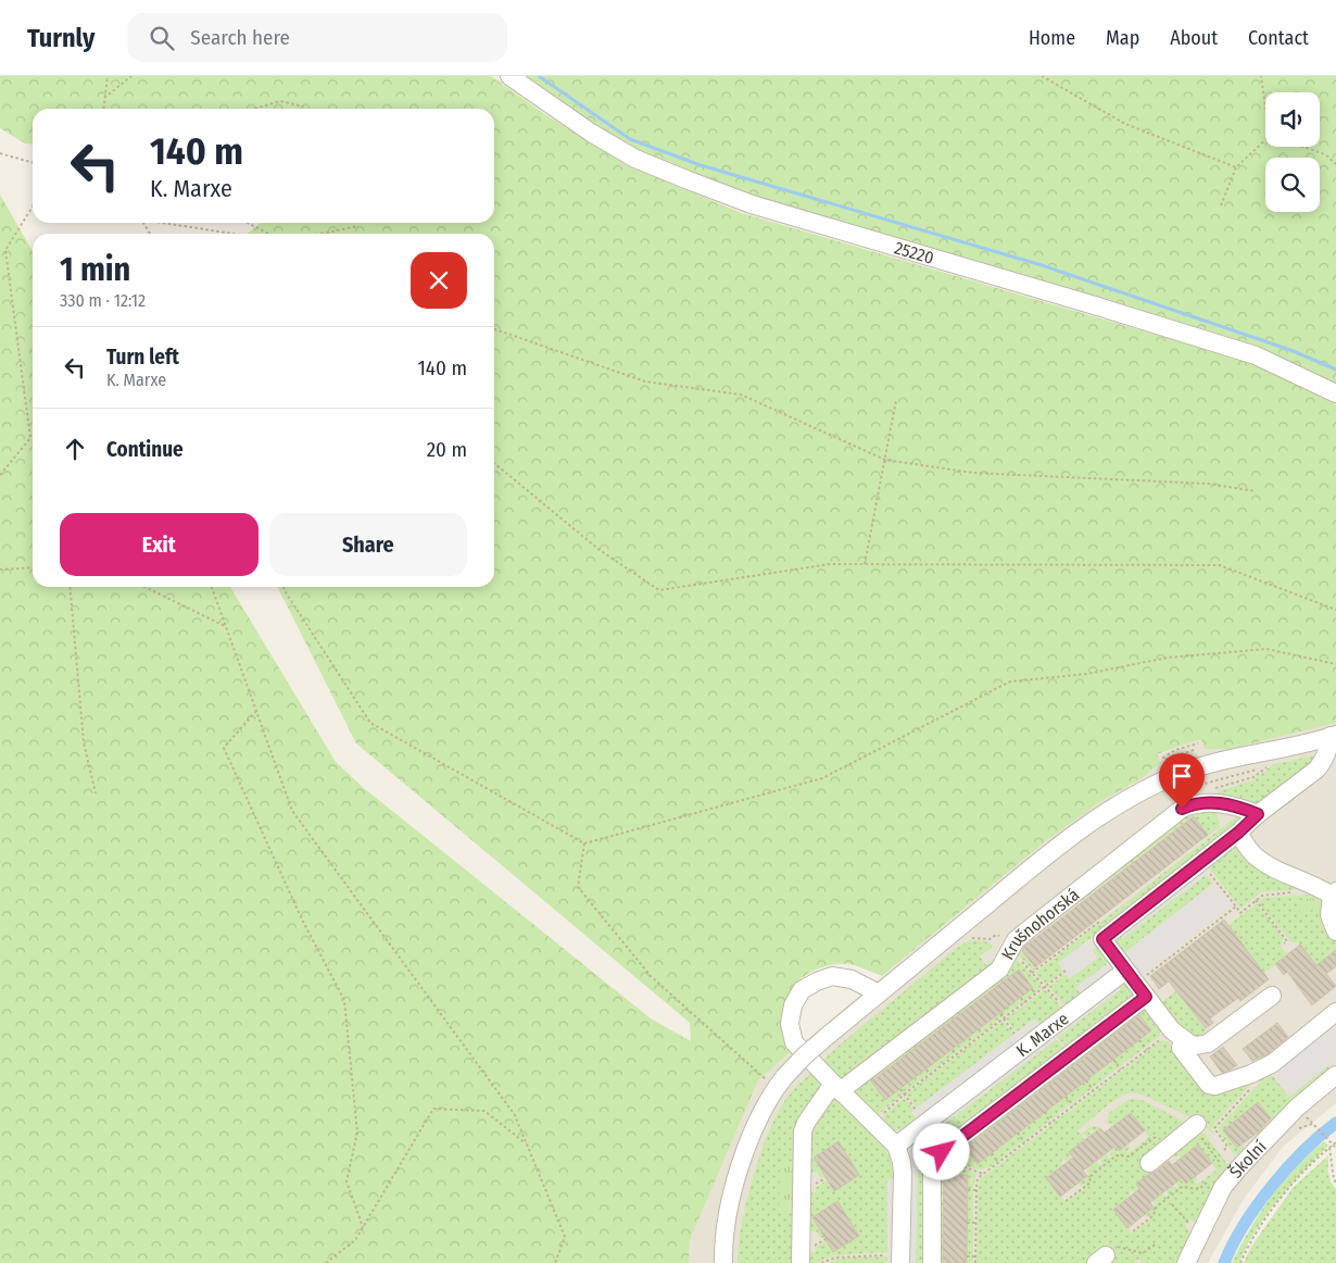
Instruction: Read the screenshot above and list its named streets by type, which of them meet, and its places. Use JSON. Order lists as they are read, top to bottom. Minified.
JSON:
{"streets":{"street":["25220","Krušnohorská","K. Marxe","Školní"]},"page":{"header":"Turnly","search":"Search here","nav":["Home","Map","About","Contact"],"turn":["140 m","K. Marxe"],"heading":["1 min","330 m · 12:12"],"list":[{"name":"Turn left","note":"K. Marxe","value":"140 m"},{"name":"Continue","value":"20 m"}],"buttons":["Exit","Share"]}}
